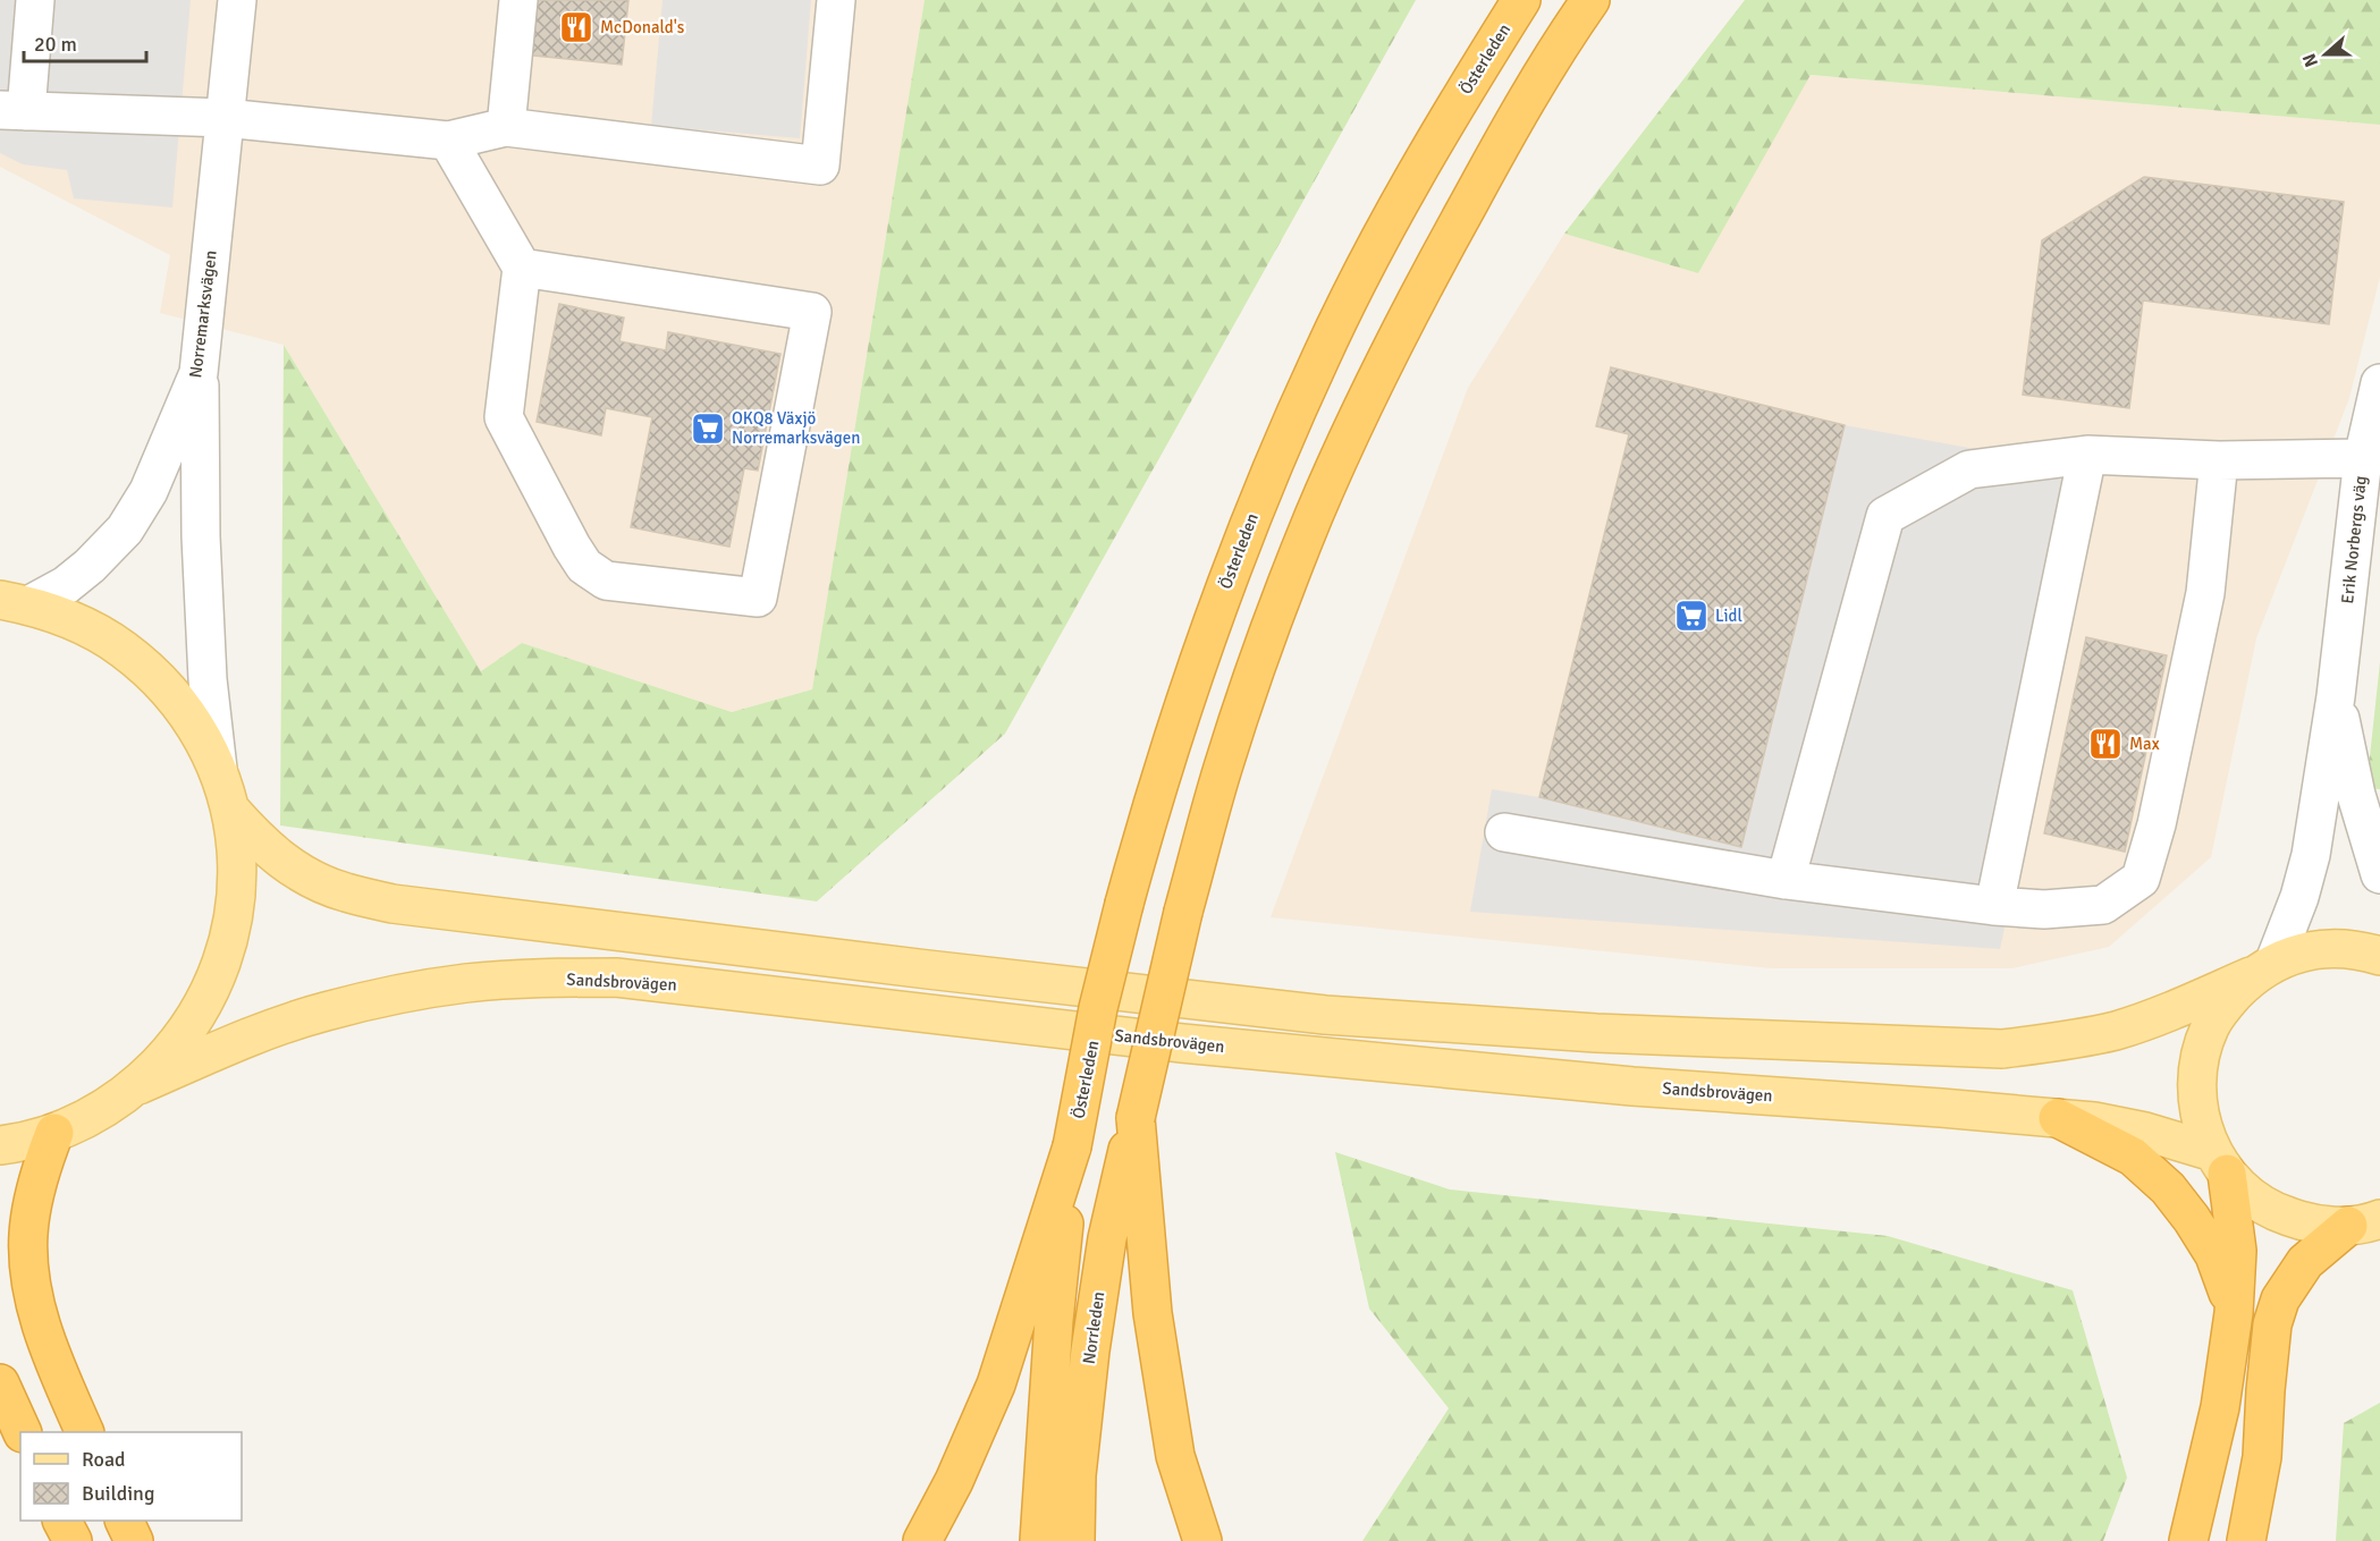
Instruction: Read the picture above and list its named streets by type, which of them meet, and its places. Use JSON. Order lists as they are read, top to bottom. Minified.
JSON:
{"streets":{"highway":["Österleden","Norrleden"],"main road":["Sandsbrovägen"],"street":["Norremarksvägen","Erik Norbergs väg"]},"places":{"restaurant":["McDonald's","Max"],"supermarket":["OKQ8 Växjö Norremarksvägen","Lidl"]},"legend":["Road","Building"],"scale_bar":"20 m","north":"left"}
